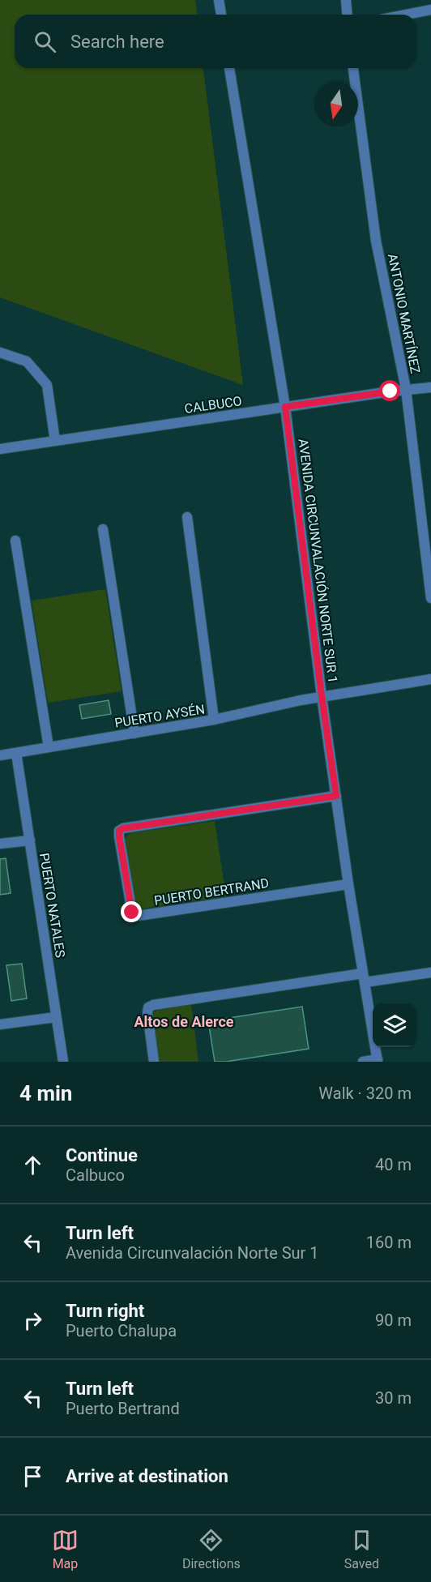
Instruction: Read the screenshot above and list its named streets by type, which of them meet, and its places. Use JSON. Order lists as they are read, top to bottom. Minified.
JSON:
{"streets":{"street":["ANTONIO MARTÍNEZ","CALBUCO","AVENIDA CIRCUNVALACIÓN NORTE SUR 1","PUERTO AYSÉN","PUERTO BERTRAND","PUERTO NATALES"]},"crossings":[["ANTONIO MARTÍNEZ","CALBUCO"],["CALBUCO","AVENIDA CIRCUNVALACIÓN NORTE SUR 1"],["AVENIDA CIRCUNVALACIÓN NORTE SUR 1","PUERTO AYSÉN"],["AVENIDA CIRCUNVALACIÓN NORTE SUR 1","PUERTO BERTRAND"],["PUERTO AYSÉN","PUERTO NATALES"]],"districts":["Altos de Alerce"],"north":"bottom","page":{"search":"Search here","heading":["4 min","Walk · 320 m"],"list":[["Continue","Calbuco","40 m"],["Turn left","Avenida Circunvalación Norte Sur 1","160 m"],["Turn right","Puerto Chalupa","90 m"],["Turn left","Puerto Bertrand","30 m"],"Arrive at destination"],"nav":["Map","Directions","Saved"]}}
